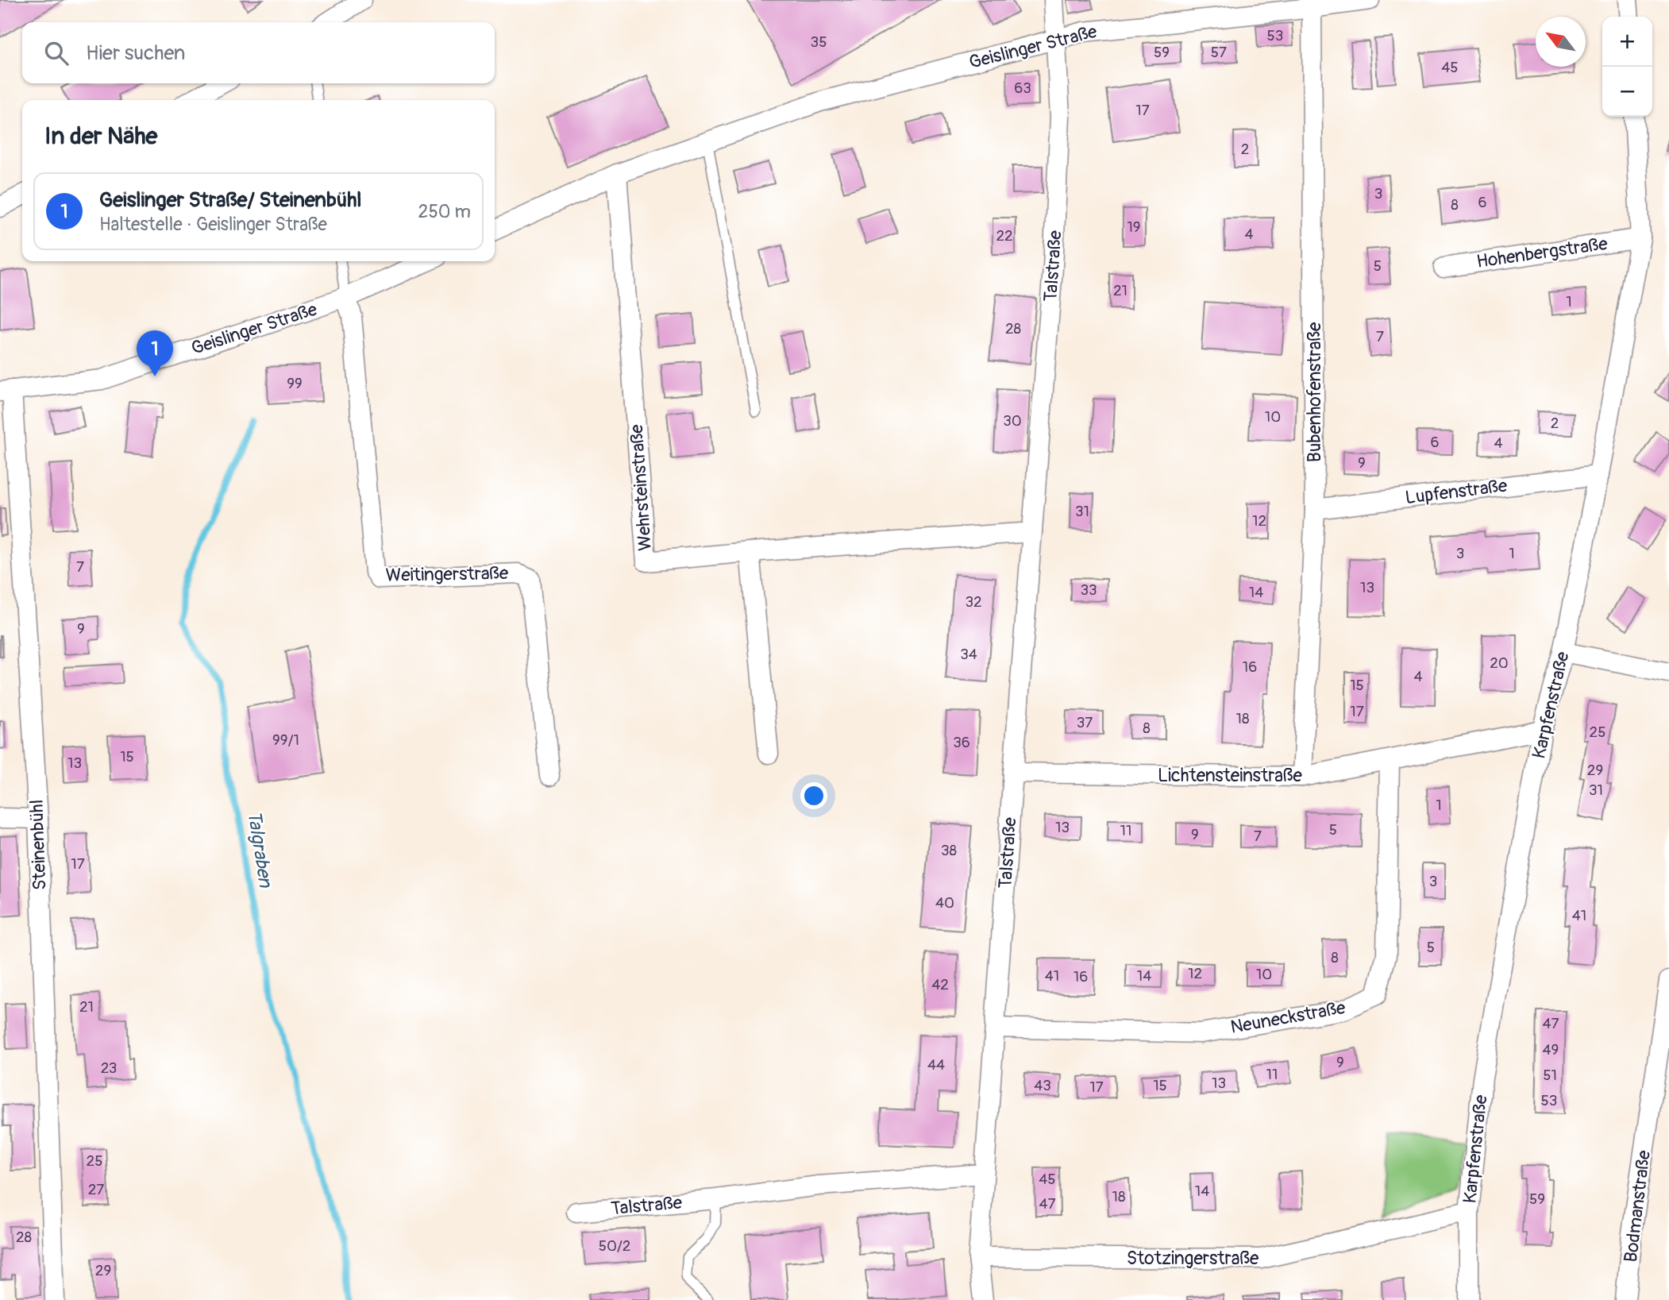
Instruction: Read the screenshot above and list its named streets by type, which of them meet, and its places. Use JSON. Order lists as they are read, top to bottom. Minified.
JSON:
{"streets":{"street":["Geislinger Straße","Hohenbergstraße","Talstraße","Bubenhofenstraße","Wehrsteinstraße","Lupfenstraße","Weitingerstraße","Karpfenstraße","Lichtensteinstraße","Steinenbühl","Neuneckstraße","Bodmanstraße","Stotzingerstraße"]},"crossings":[["Geislinger Straße","Talstraße"],["Geislinger Straße","Bubenhofenstraße"],["Geislinger Straße","Wehrsteinstraße"],["Geislinger Straße","Weitingerstraße"],["Geislinger Straße","Steinenbühl"],["Hohenbergstraße","Karpfenstraße"],["Talstraße","Lichtensteinstraße"],["Talstraße","Neuneckstraße"],["Talstraße","Stotzingerstraße"],["Bubenhofenstraße","Lupfenstraße"],["Bubenhofenstraße","Lichtensteinstraße"],["Lupfenstraße","Karpfenstraße"],["Karpfenstraße","Lichtensteinstraße"],["Karpfenstraße","Stotzingerstraße"],["Lichtensteinstraße","Neuneckstraße"]],"water":["Talgraben"],"house_numbers":["53","35","59","57","45","63","17","2","3","6","8","19","4","22","5","21","1","28","7","99","10","30","2","6","4","9","31","12","3","1","7","13","33","14","32","9","34","20","16","4","15","17","18","37","8","25","99/1","36","15","13","29","31","1","13","5","11","9","7","38","17","3","40","41","5","8","12","10","41","14","16","42","21","47","49","9","44","23","11","51","13","43","15","17","53","25","45","27","14","18","59","47","28","50/2","29"],"north":"top left","page":{"map_buttons":["+","−"],"search":"Hier suchen","heading":"In der Nähe","list":[{"mark":"1","name":"Geislinger Straße/ Steinenbühl","note":"Haltestelle · Geislinger Straße","value":"250 m"}],"pins":"1"}}
